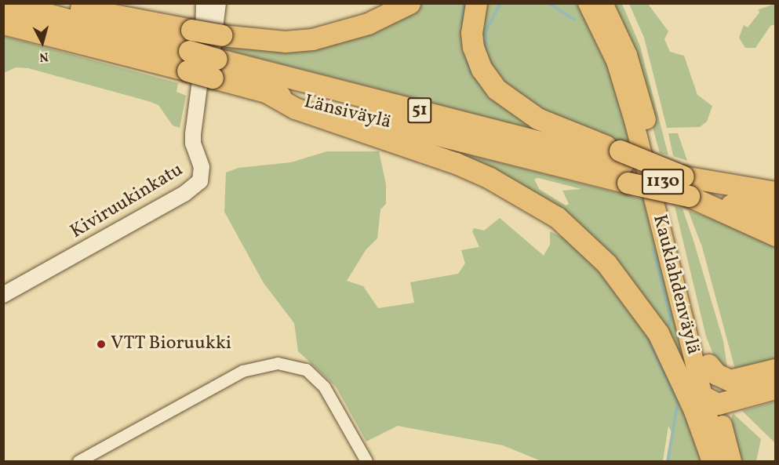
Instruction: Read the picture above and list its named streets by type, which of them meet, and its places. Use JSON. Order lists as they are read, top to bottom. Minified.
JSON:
{"streets":{"highway":["51","Länsiväylä"],"main road":["1130","Kauklahdenväylä"],"street":["Kiviruukinkatu"]},"places":["VTT Bioruukki"],"north":"bottom"}
